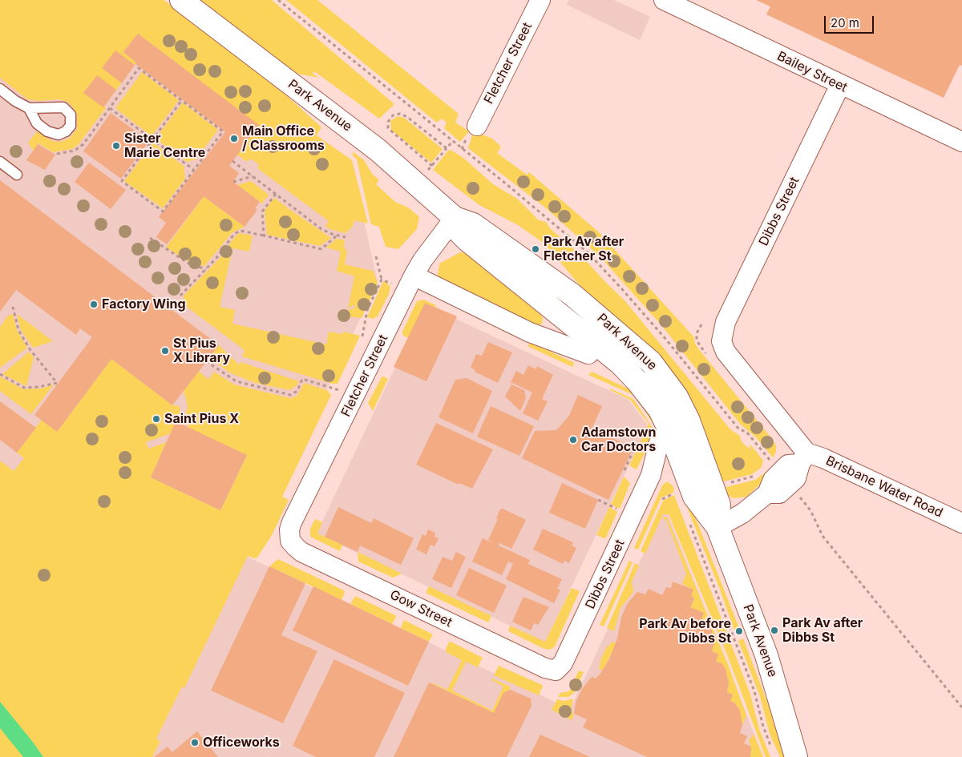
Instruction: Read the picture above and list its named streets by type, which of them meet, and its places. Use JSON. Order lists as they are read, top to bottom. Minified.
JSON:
{"streets":{"main road":["Park Avenue"],"street":["Fletcher Street","Bailey Street","Dibbs Street","Brisbane Water Road","Gow Street"]},"crossings":[["Fletcher Street","Park Avenue"],["Fletcher Street","Gow Street"],["Bailey Street","Dibbs Street"],["Park Avenue","Dibbs Street"],["Dibbs Street","Brisbane Water Road"],["Dibbs Street","Gow Street"]],"places":["Main Office / Classrooms","Sister Marie Centre","Park Av after Fletcher St","Factory Wing","St Pius X Library","Saint Pius X","Adamstown Car Doctors","Park Av after Dibbs St","Park Av before Dibbs St","Officeworks"],"scale_bar":"20 m"}
